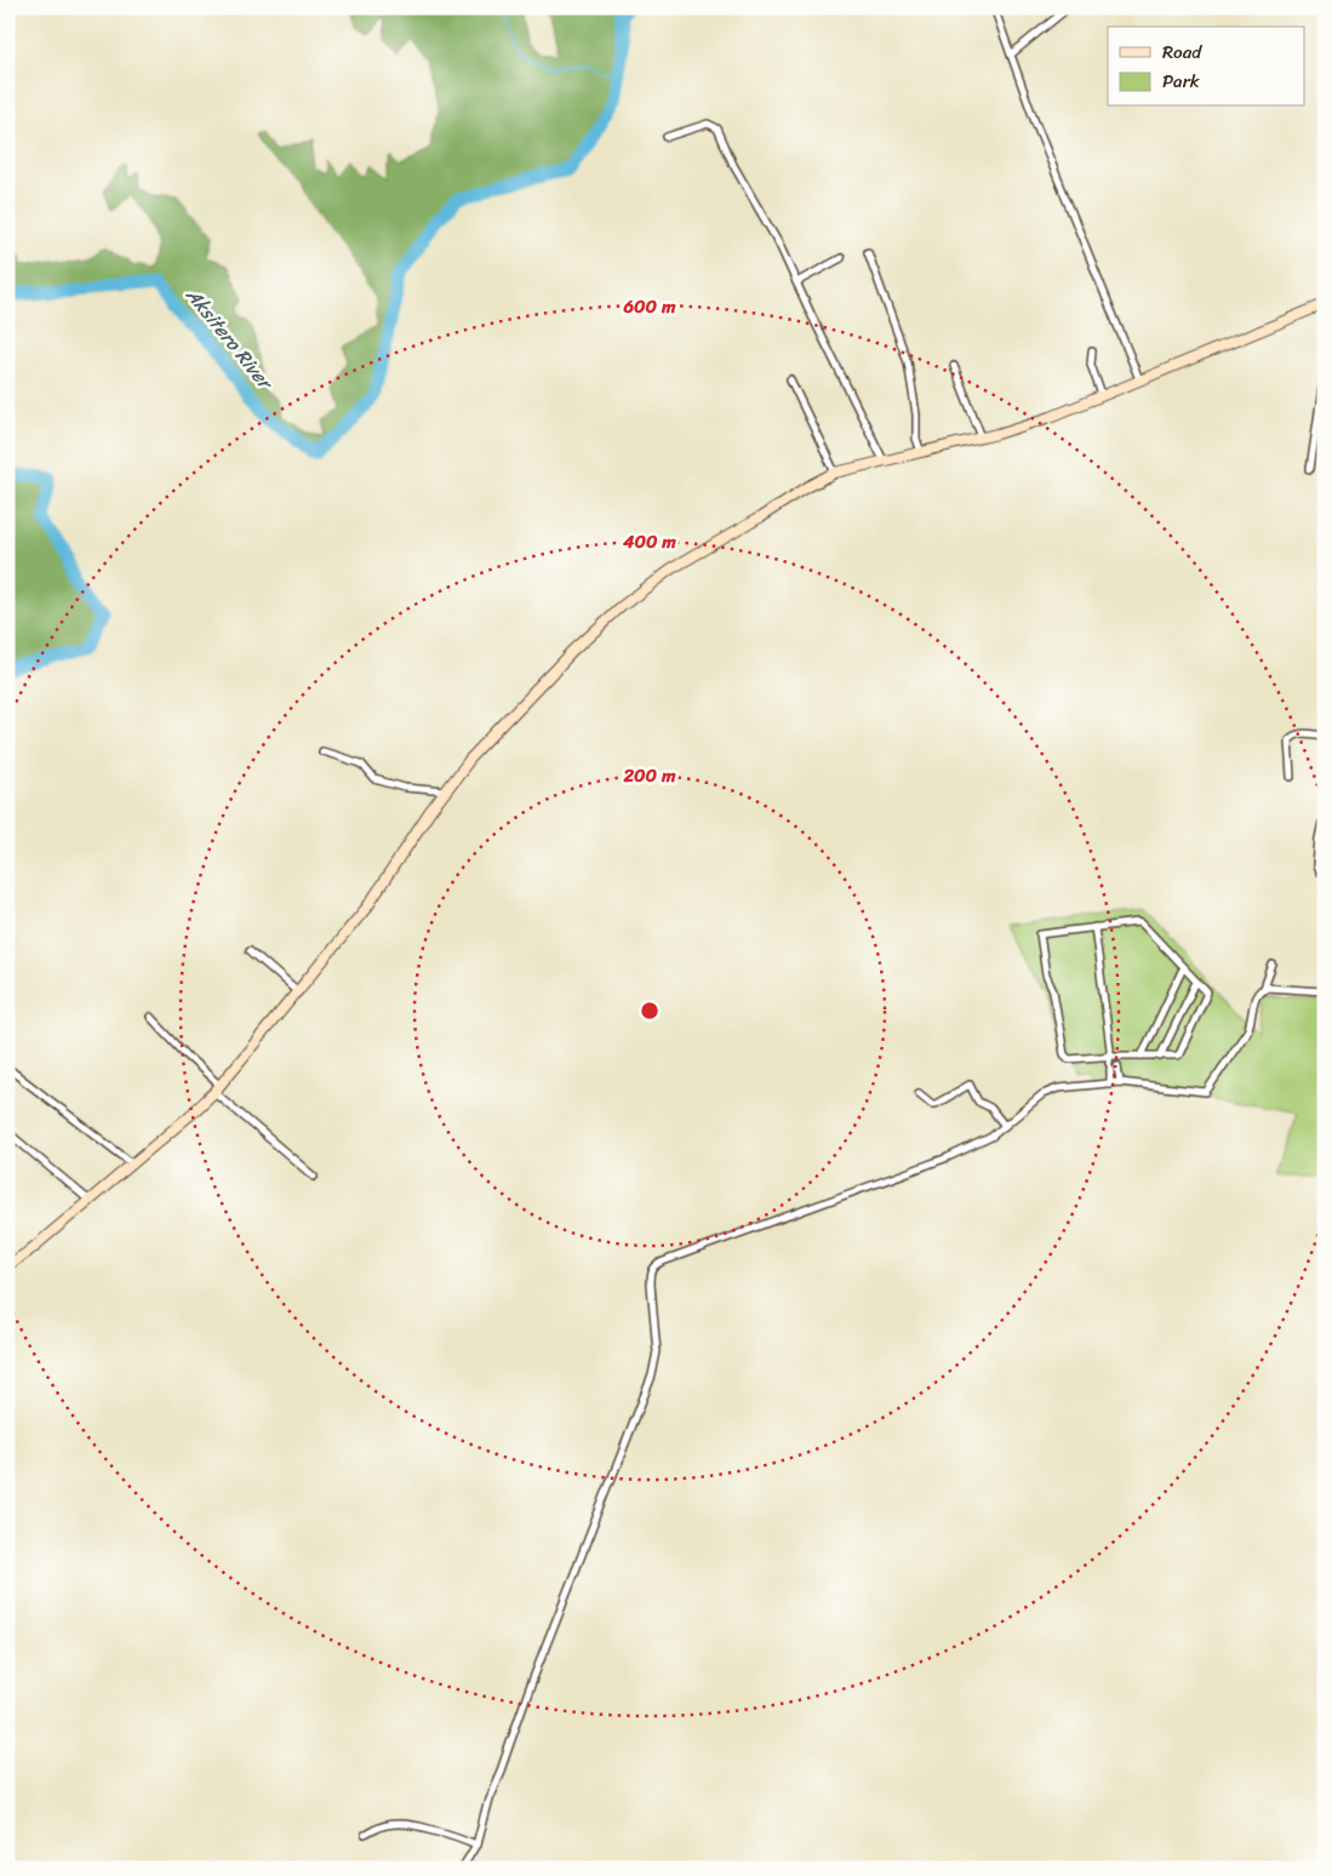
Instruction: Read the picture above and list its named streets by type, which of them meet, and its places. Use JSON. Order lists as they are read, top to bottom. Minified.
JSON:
{"water":["Aksitero River"],"legend":["Road","Park"],"rings":["600 m","400 m","200 m"]}
